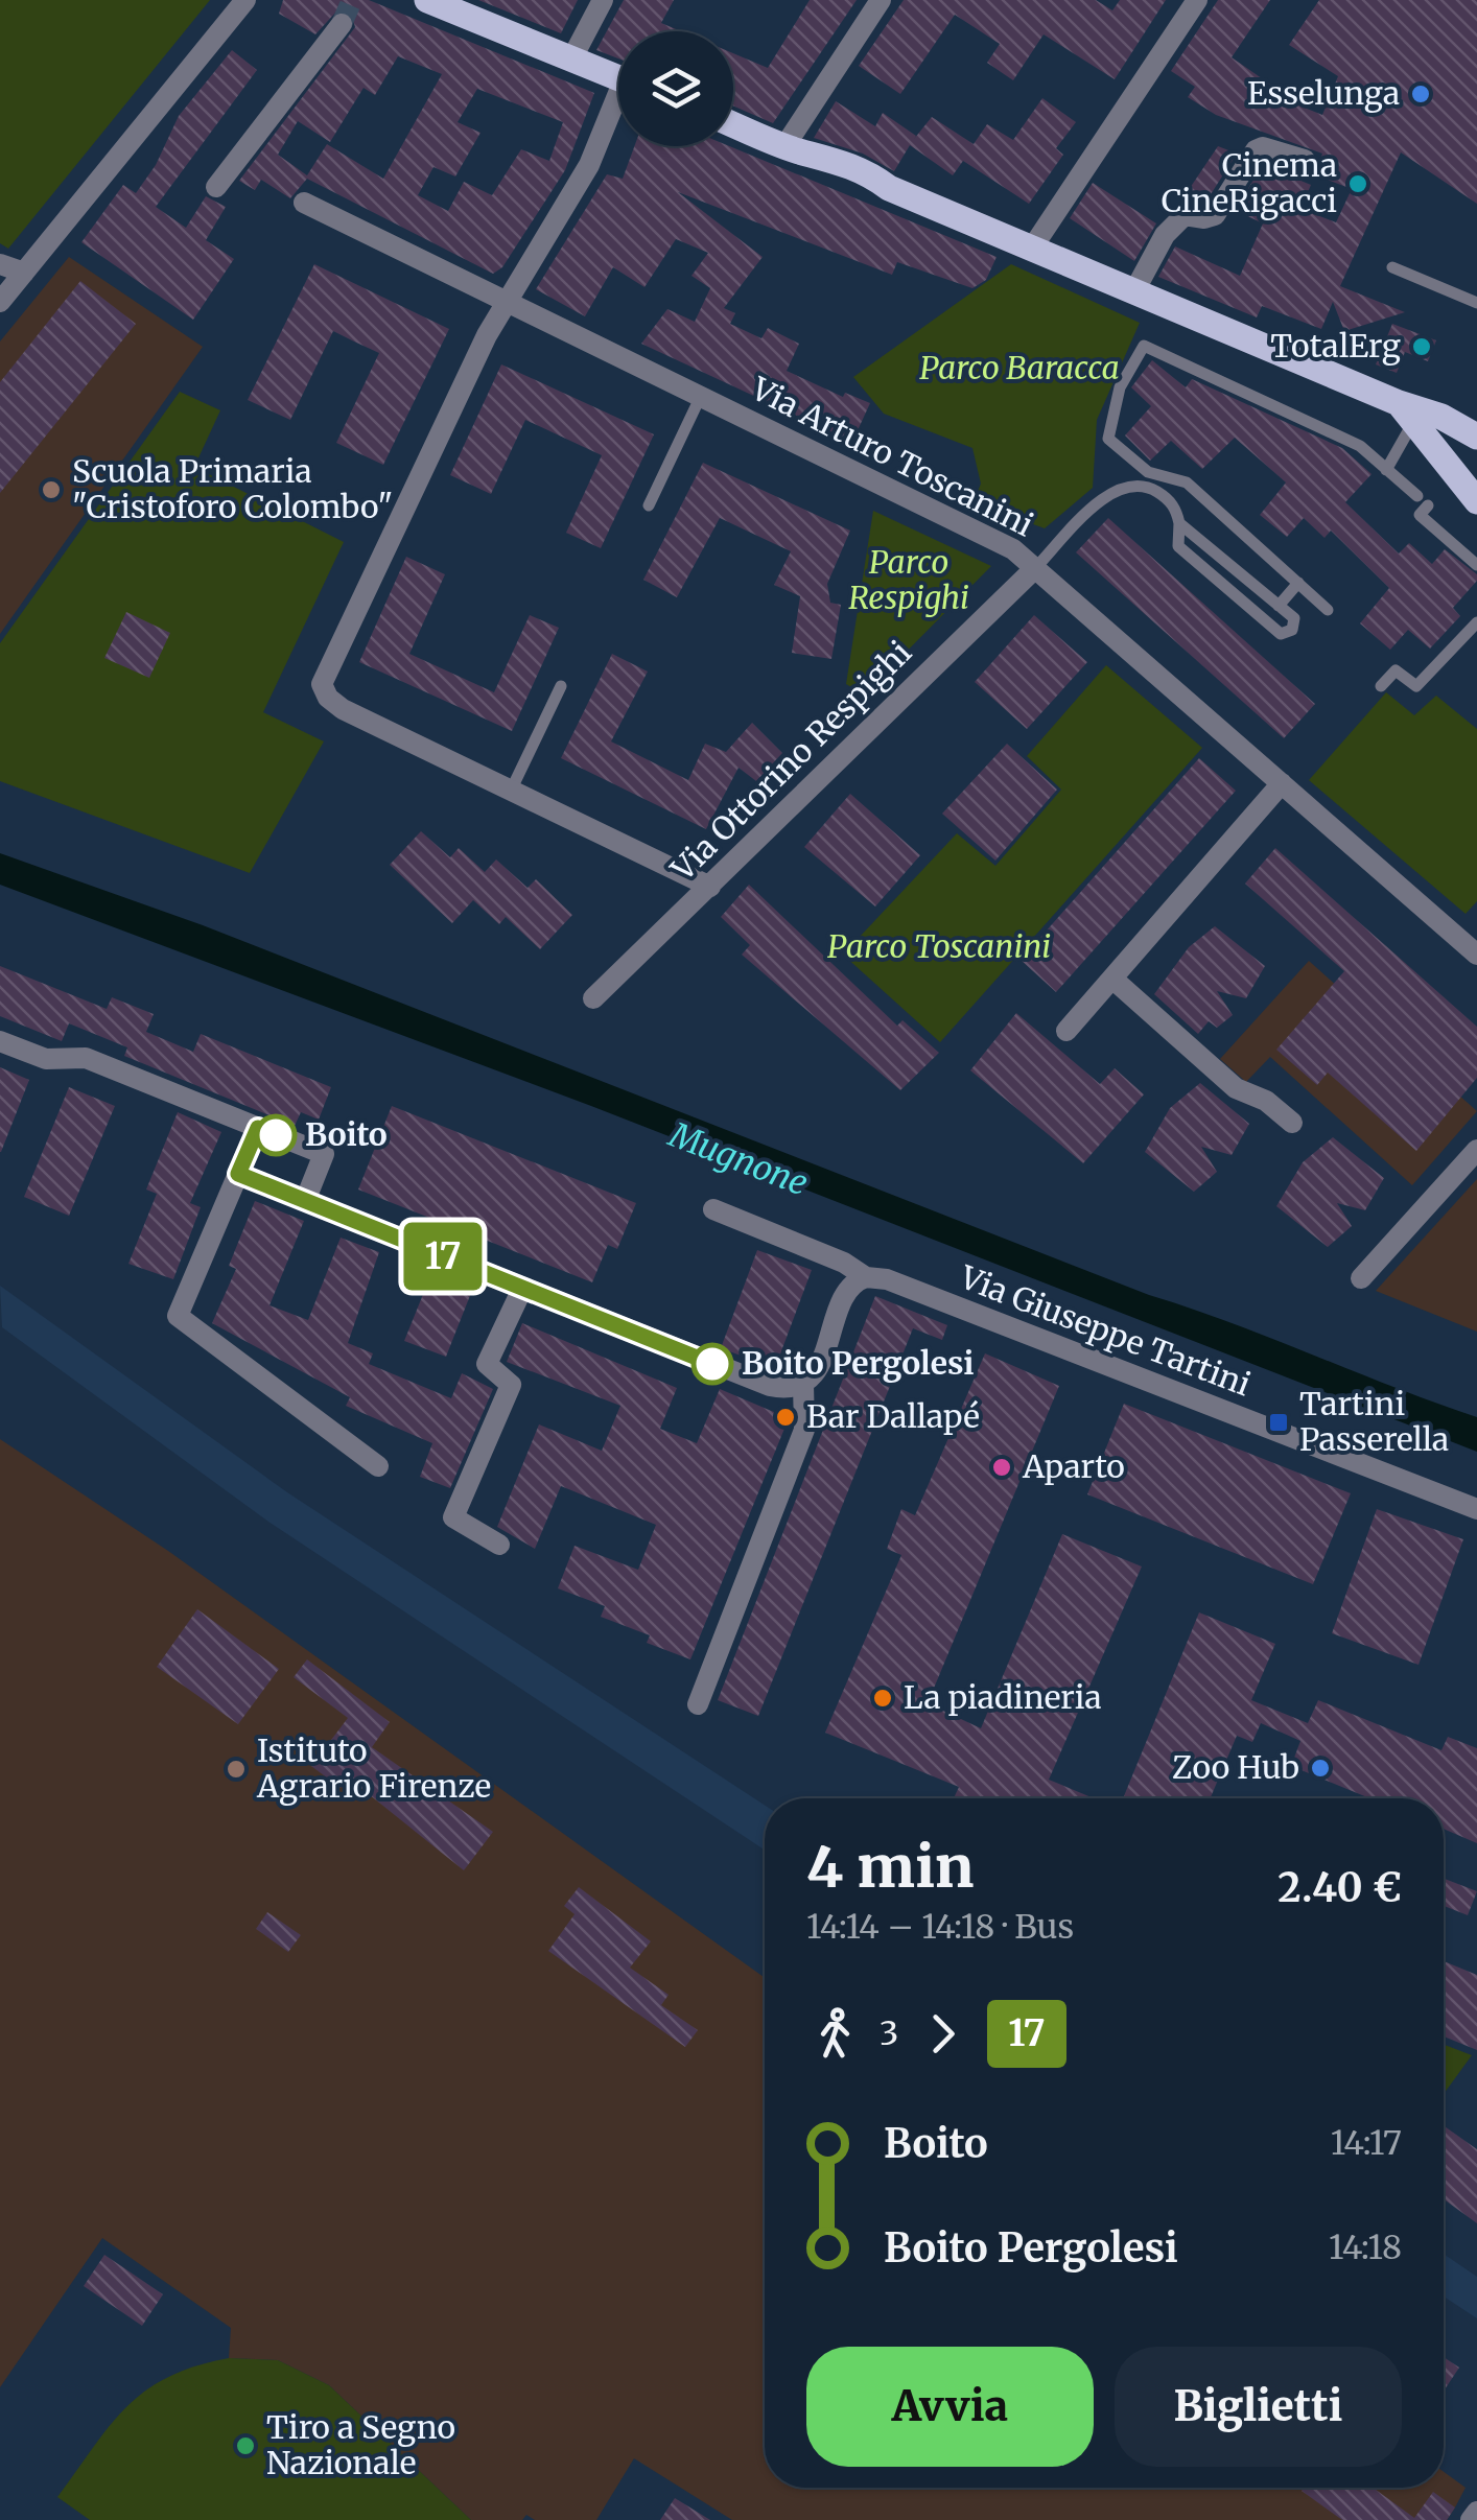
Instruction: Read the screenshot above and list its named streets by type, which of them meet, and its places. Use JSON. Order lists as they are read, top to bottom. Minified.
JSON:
{"streets":{"street":["Via Arturo Toscanini","Via Ottorino Respighi","Via Giuseppe Tartini"]},"crossings":[["Via Arturo Toscanini","Via Ottorino Respighi"]],"water":["Mugnone"],"parks":["Parco Baracca","Parco Respighi","Parco Toscanini"],"places":{"other":["Esselunga","Cinema CineRigacci","TotalErg","Scuola Primaria \"Cristoforo Colombo\"","Boito","Boito Pergolesi","Bar Dallapé","Aparto","La piadineria","Zoo Hub","Istituto Agrario Firenze","Tiro a Segno Nazionale"],"transit":["Tartini Passerella"]},"lines":["bus line 17"],"page":{"on_map":"17","heading":["4 min","14:14 – 14:18 · Bus","2.40 €"],"legs":["3","17"],"list":[{"name":"Boito","value":"14:17"},{"name":"Boito Pergolesi","value":"14:18"}],"buttons":["Avvia","Biglietti"]}}
